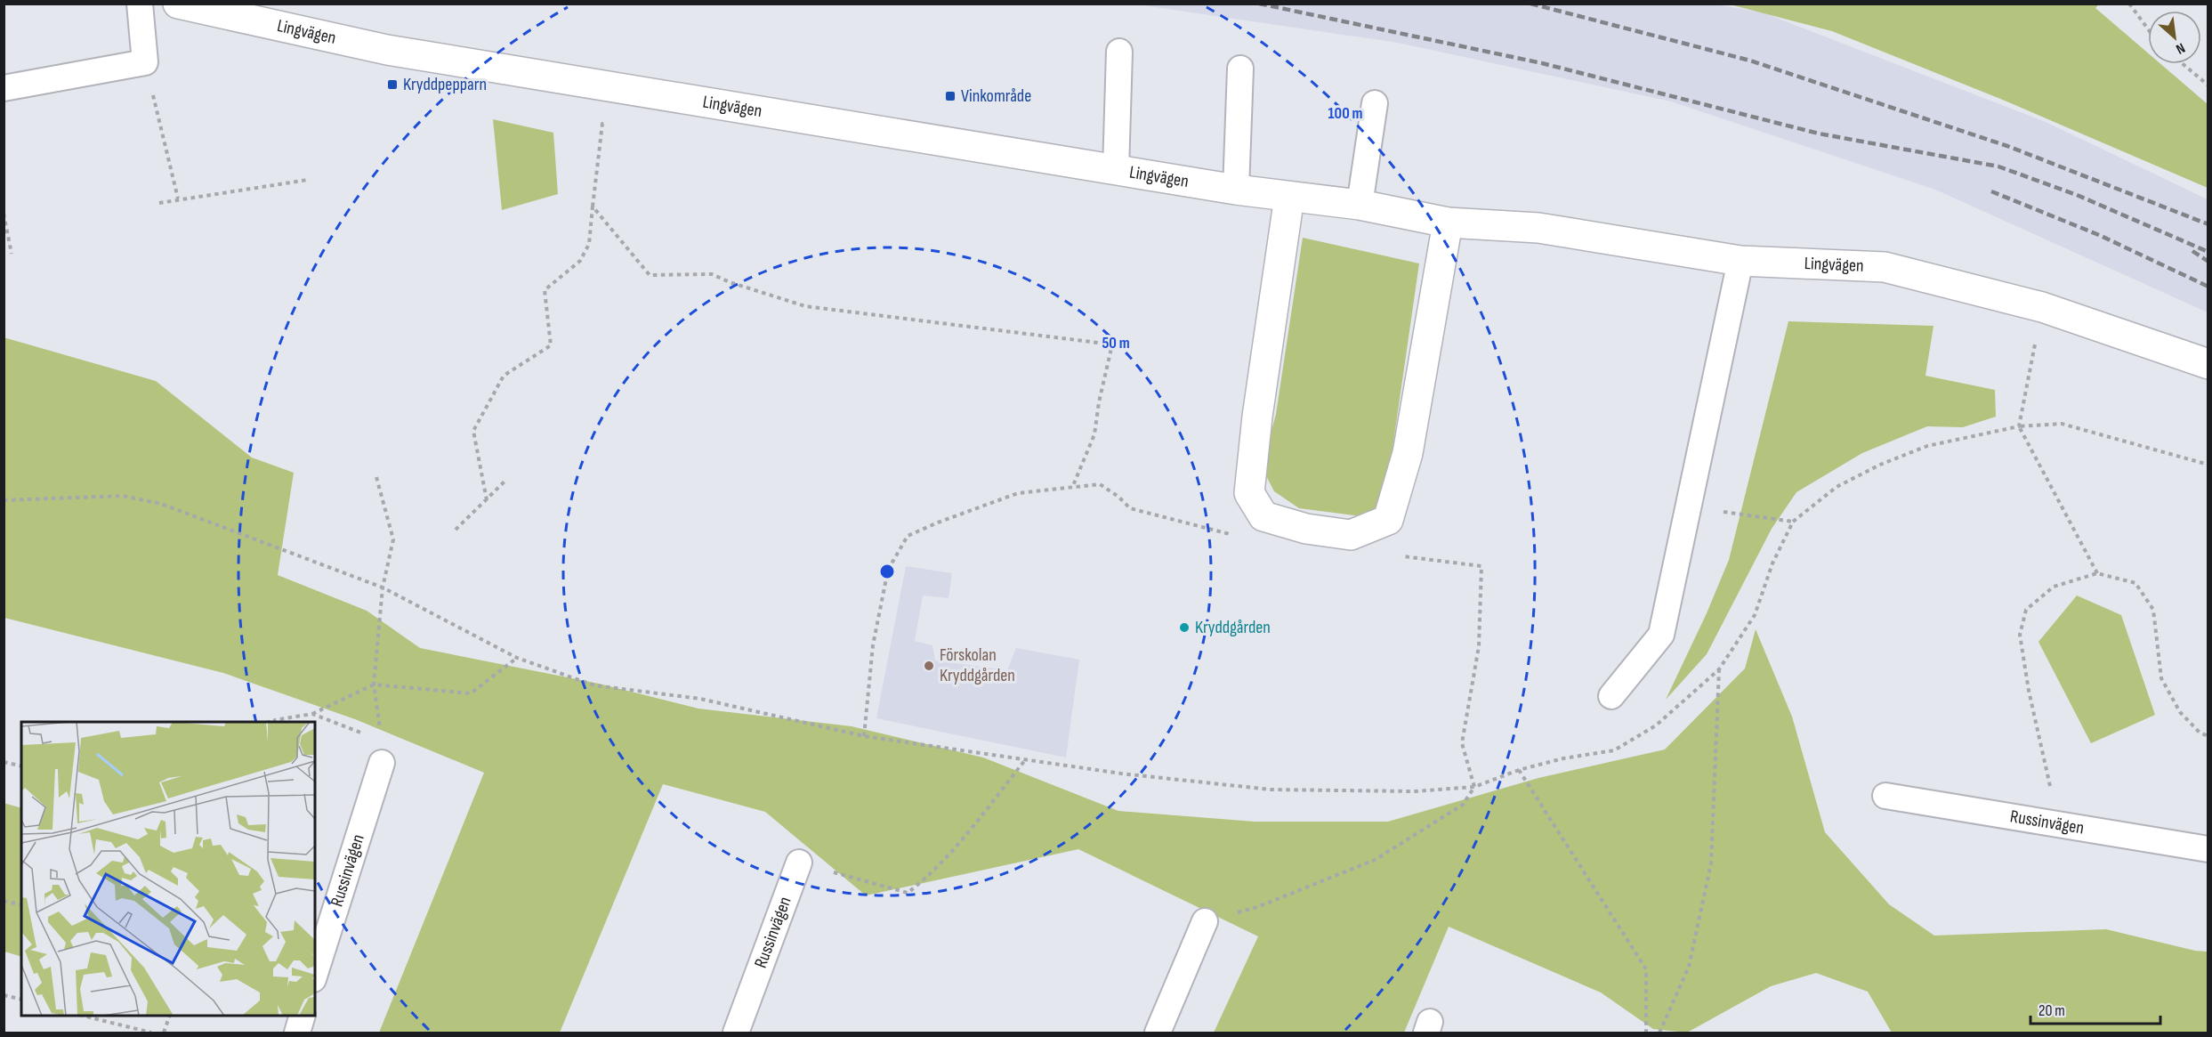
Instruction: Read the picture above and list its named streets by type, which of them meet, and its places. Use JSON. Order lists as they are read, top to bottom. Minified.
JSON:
{"streets":{"street":["Lingvägen"],"lane":["Russinvägen"]},"places":{"transit":["Kryddpepparn","Vinkområde"],"other":["Kryddgården","Förskolan Kryddgården"]},"scale_bar":"20 m","north":"bottom right","rings":["100 m","50 m"]}
